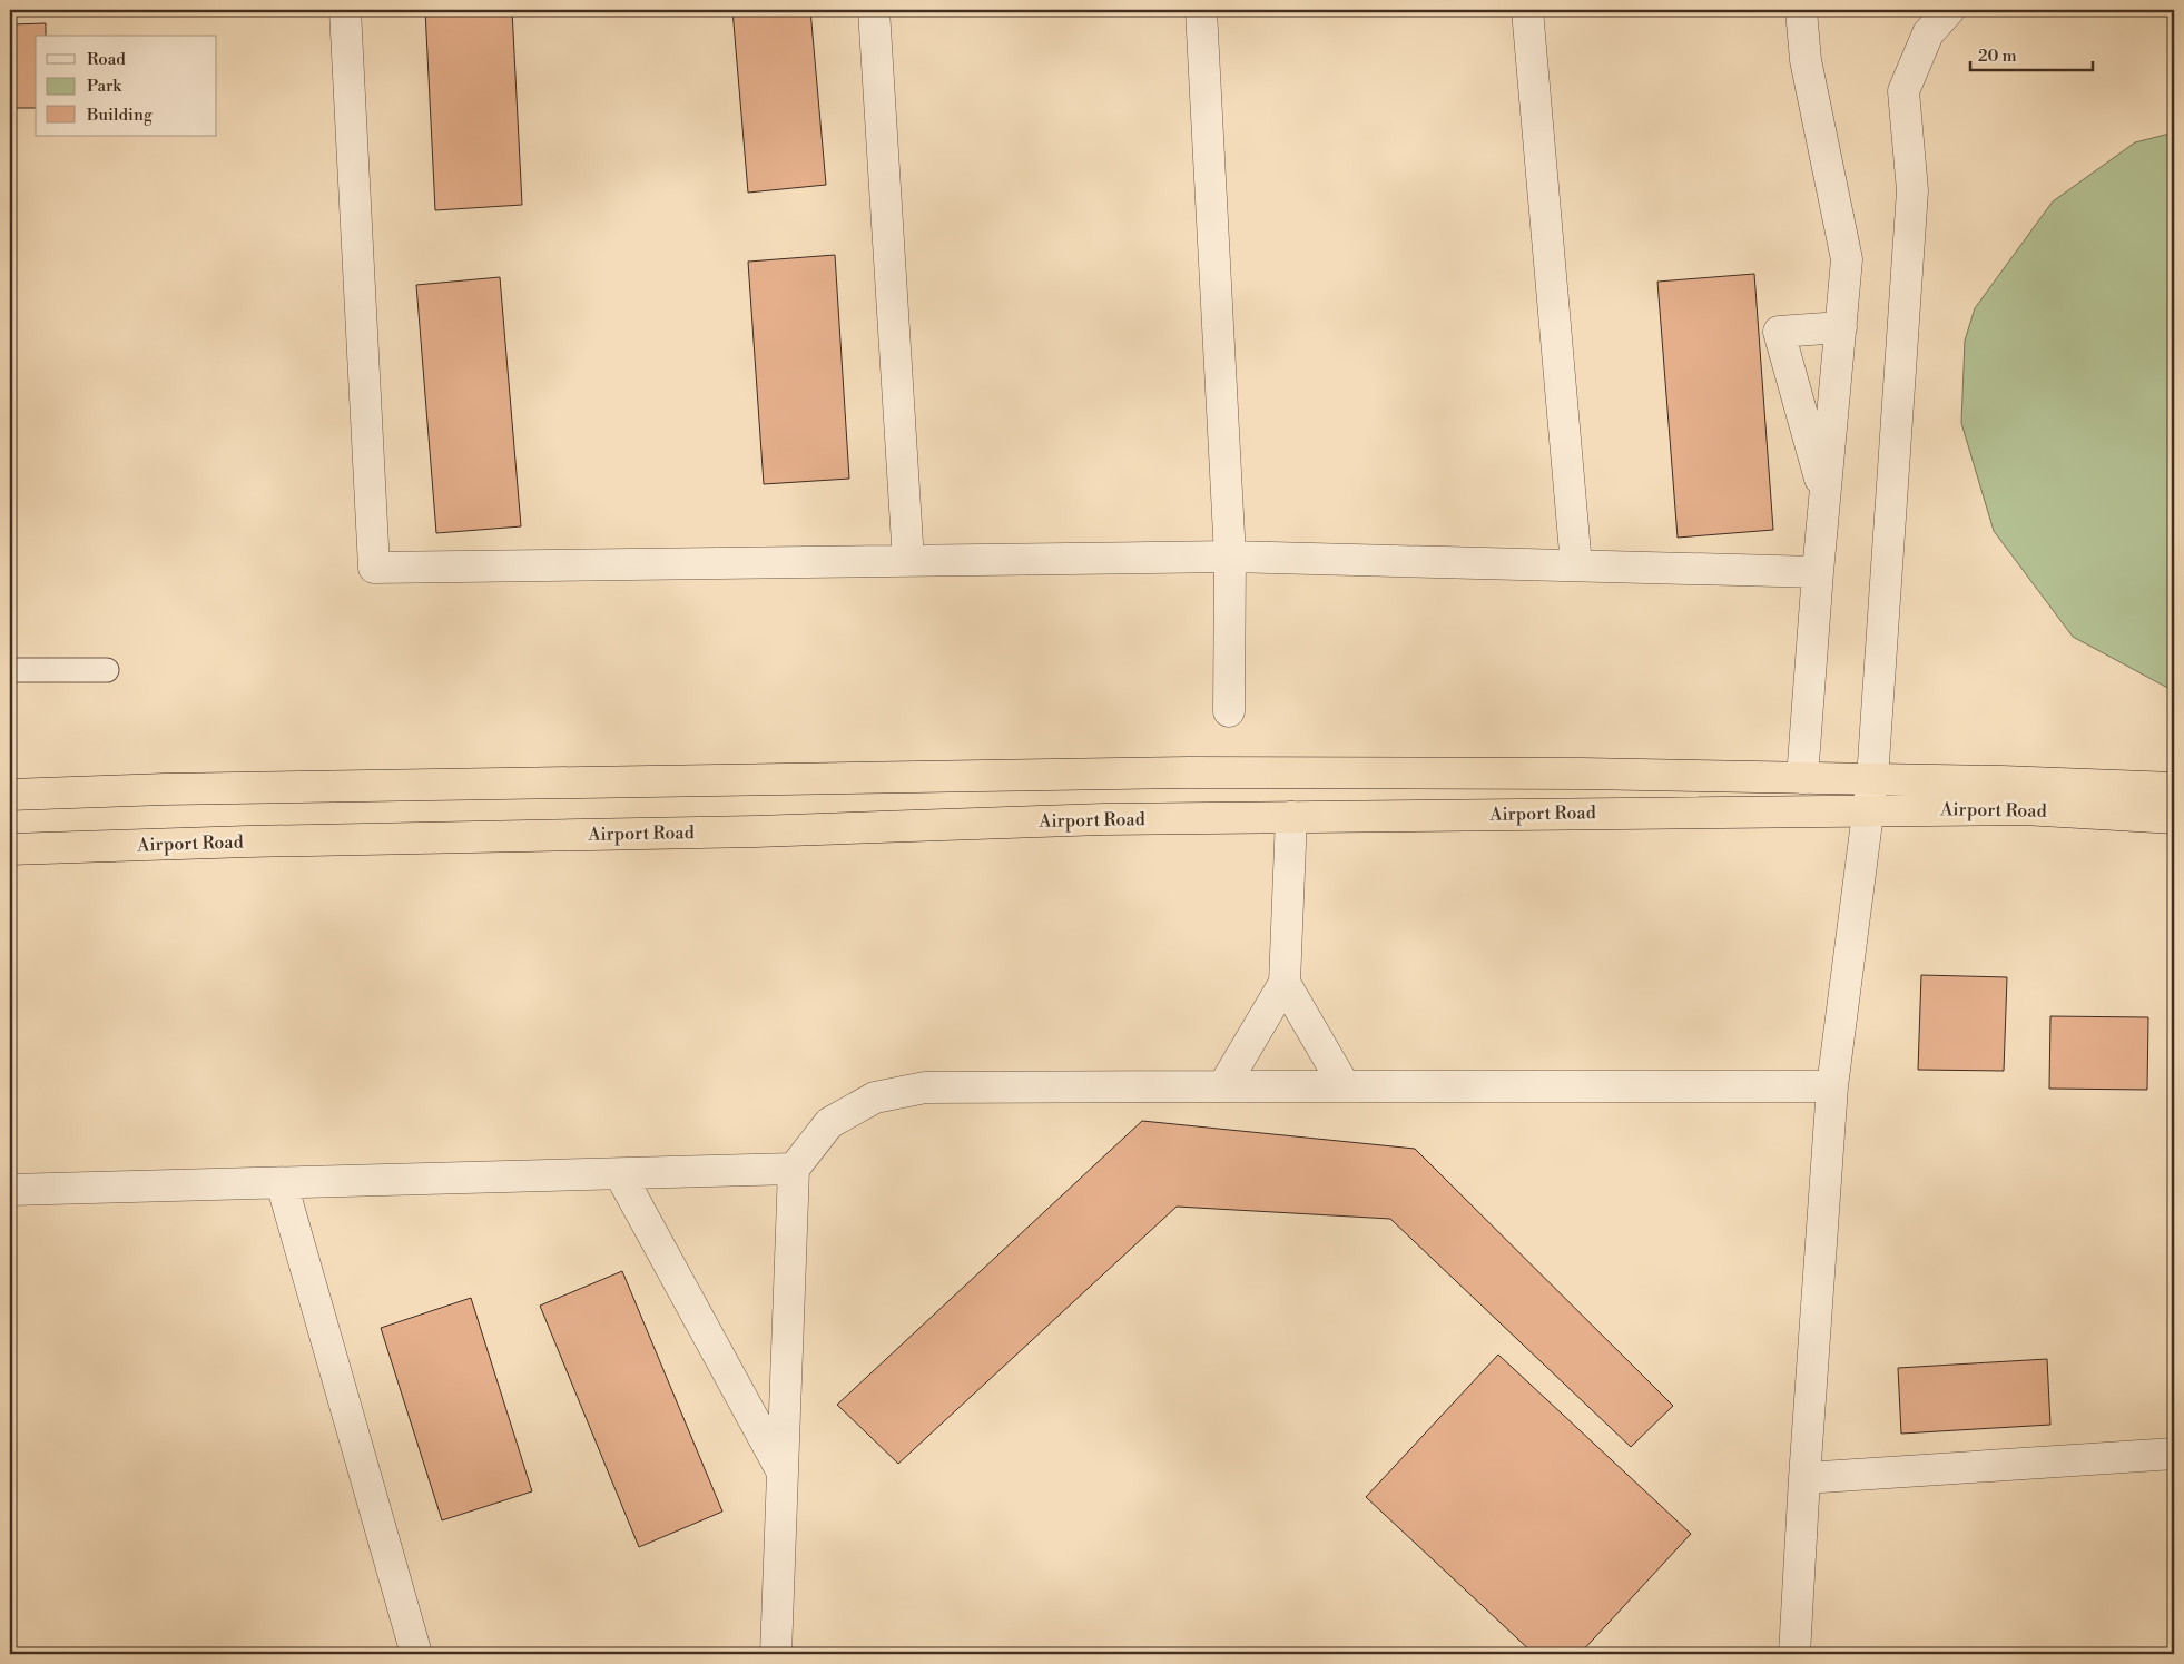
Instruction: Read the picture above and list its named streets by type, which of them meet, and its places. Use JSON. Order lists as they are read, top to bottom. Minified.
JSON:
{"streets":{"highway":["Airport Road"]},"legend":["Road","Park","Building"],"scale_bar":"20 m"}
